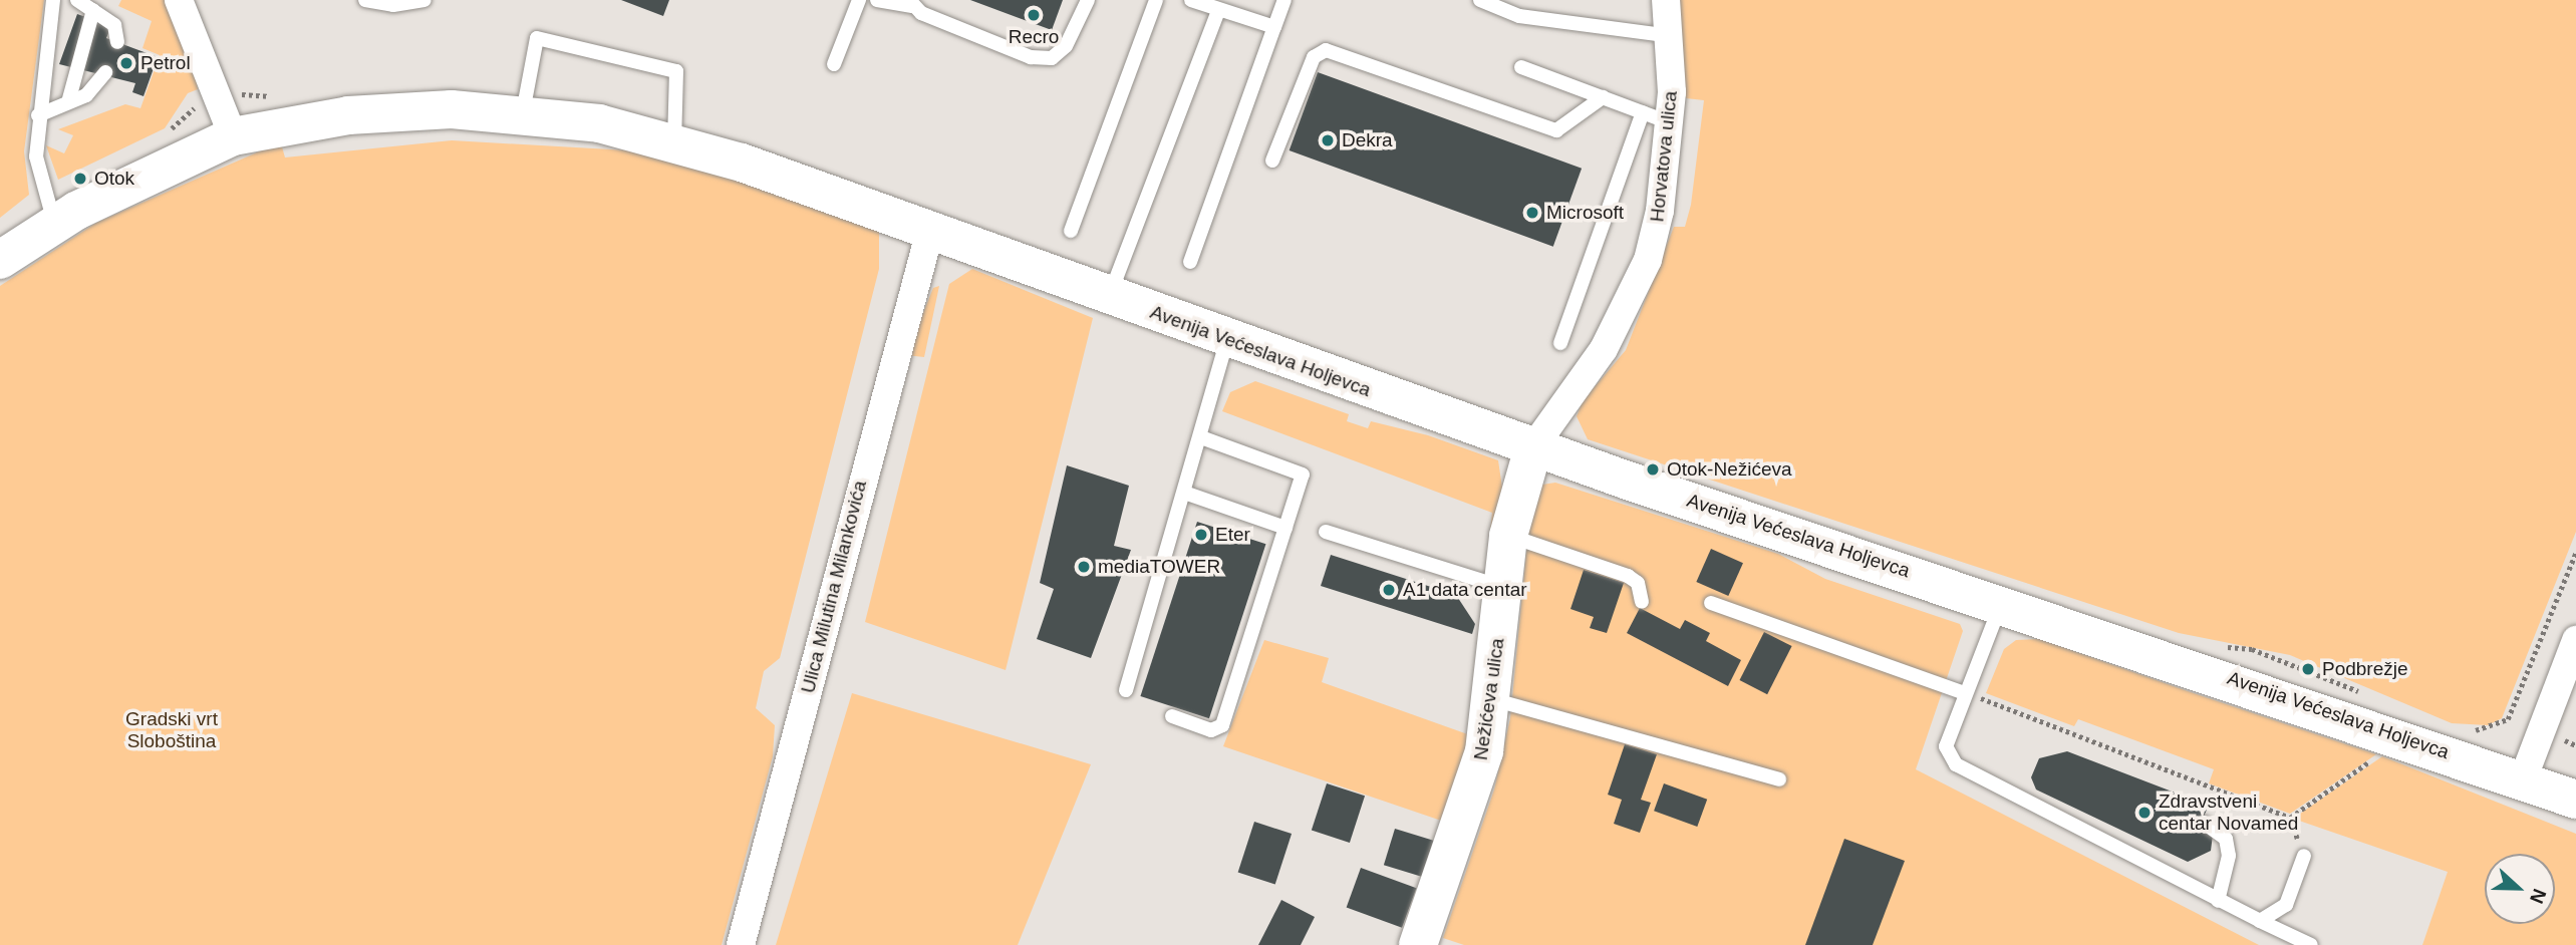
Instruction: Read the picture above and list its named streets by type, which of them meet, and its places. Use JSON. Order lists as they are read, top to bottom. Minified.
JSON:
{"streets":{"street":["Horvatova ulica","Avenija Većeslava Holjevca","Ulica Milutina Milankovića","Nežićeva ulica"]},"crossings":[["Horvatova ulica","Avenija Većeslava Holjevca"],["Horvatova ulica","Nežićeva ulica"],["Avenija Većeslava Holjevca","Ulica Milutina Milankovića"],["Avenija Većeslava Holjevca","Nežićeva ulica"]],"parks":["Gradski vrt Sloboština"],"places":["Recro","Petrol","Dekra","Otok","Microsoft","Otok-Nežićeva","Eter","mediaTOWER","A1 data centar","Podbrežje","Zdravstveni centar Novamed"],"north":"right"}
